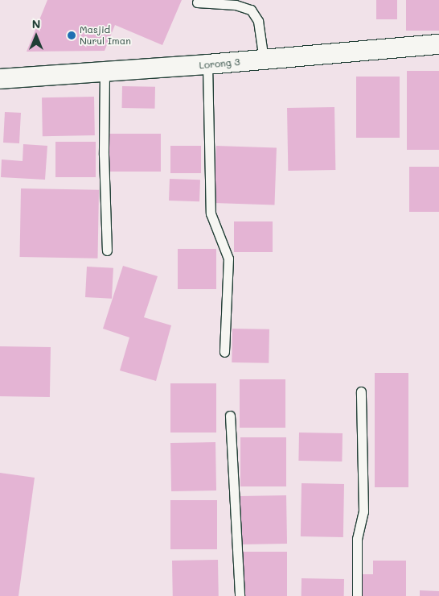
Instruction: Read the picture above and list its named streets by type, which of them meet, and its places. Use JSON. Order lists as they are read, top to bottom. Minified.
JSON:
{"streets":{"street":["Lorong 3"]},"places":["Masjid Nurul Iman"],"north":"top"}
